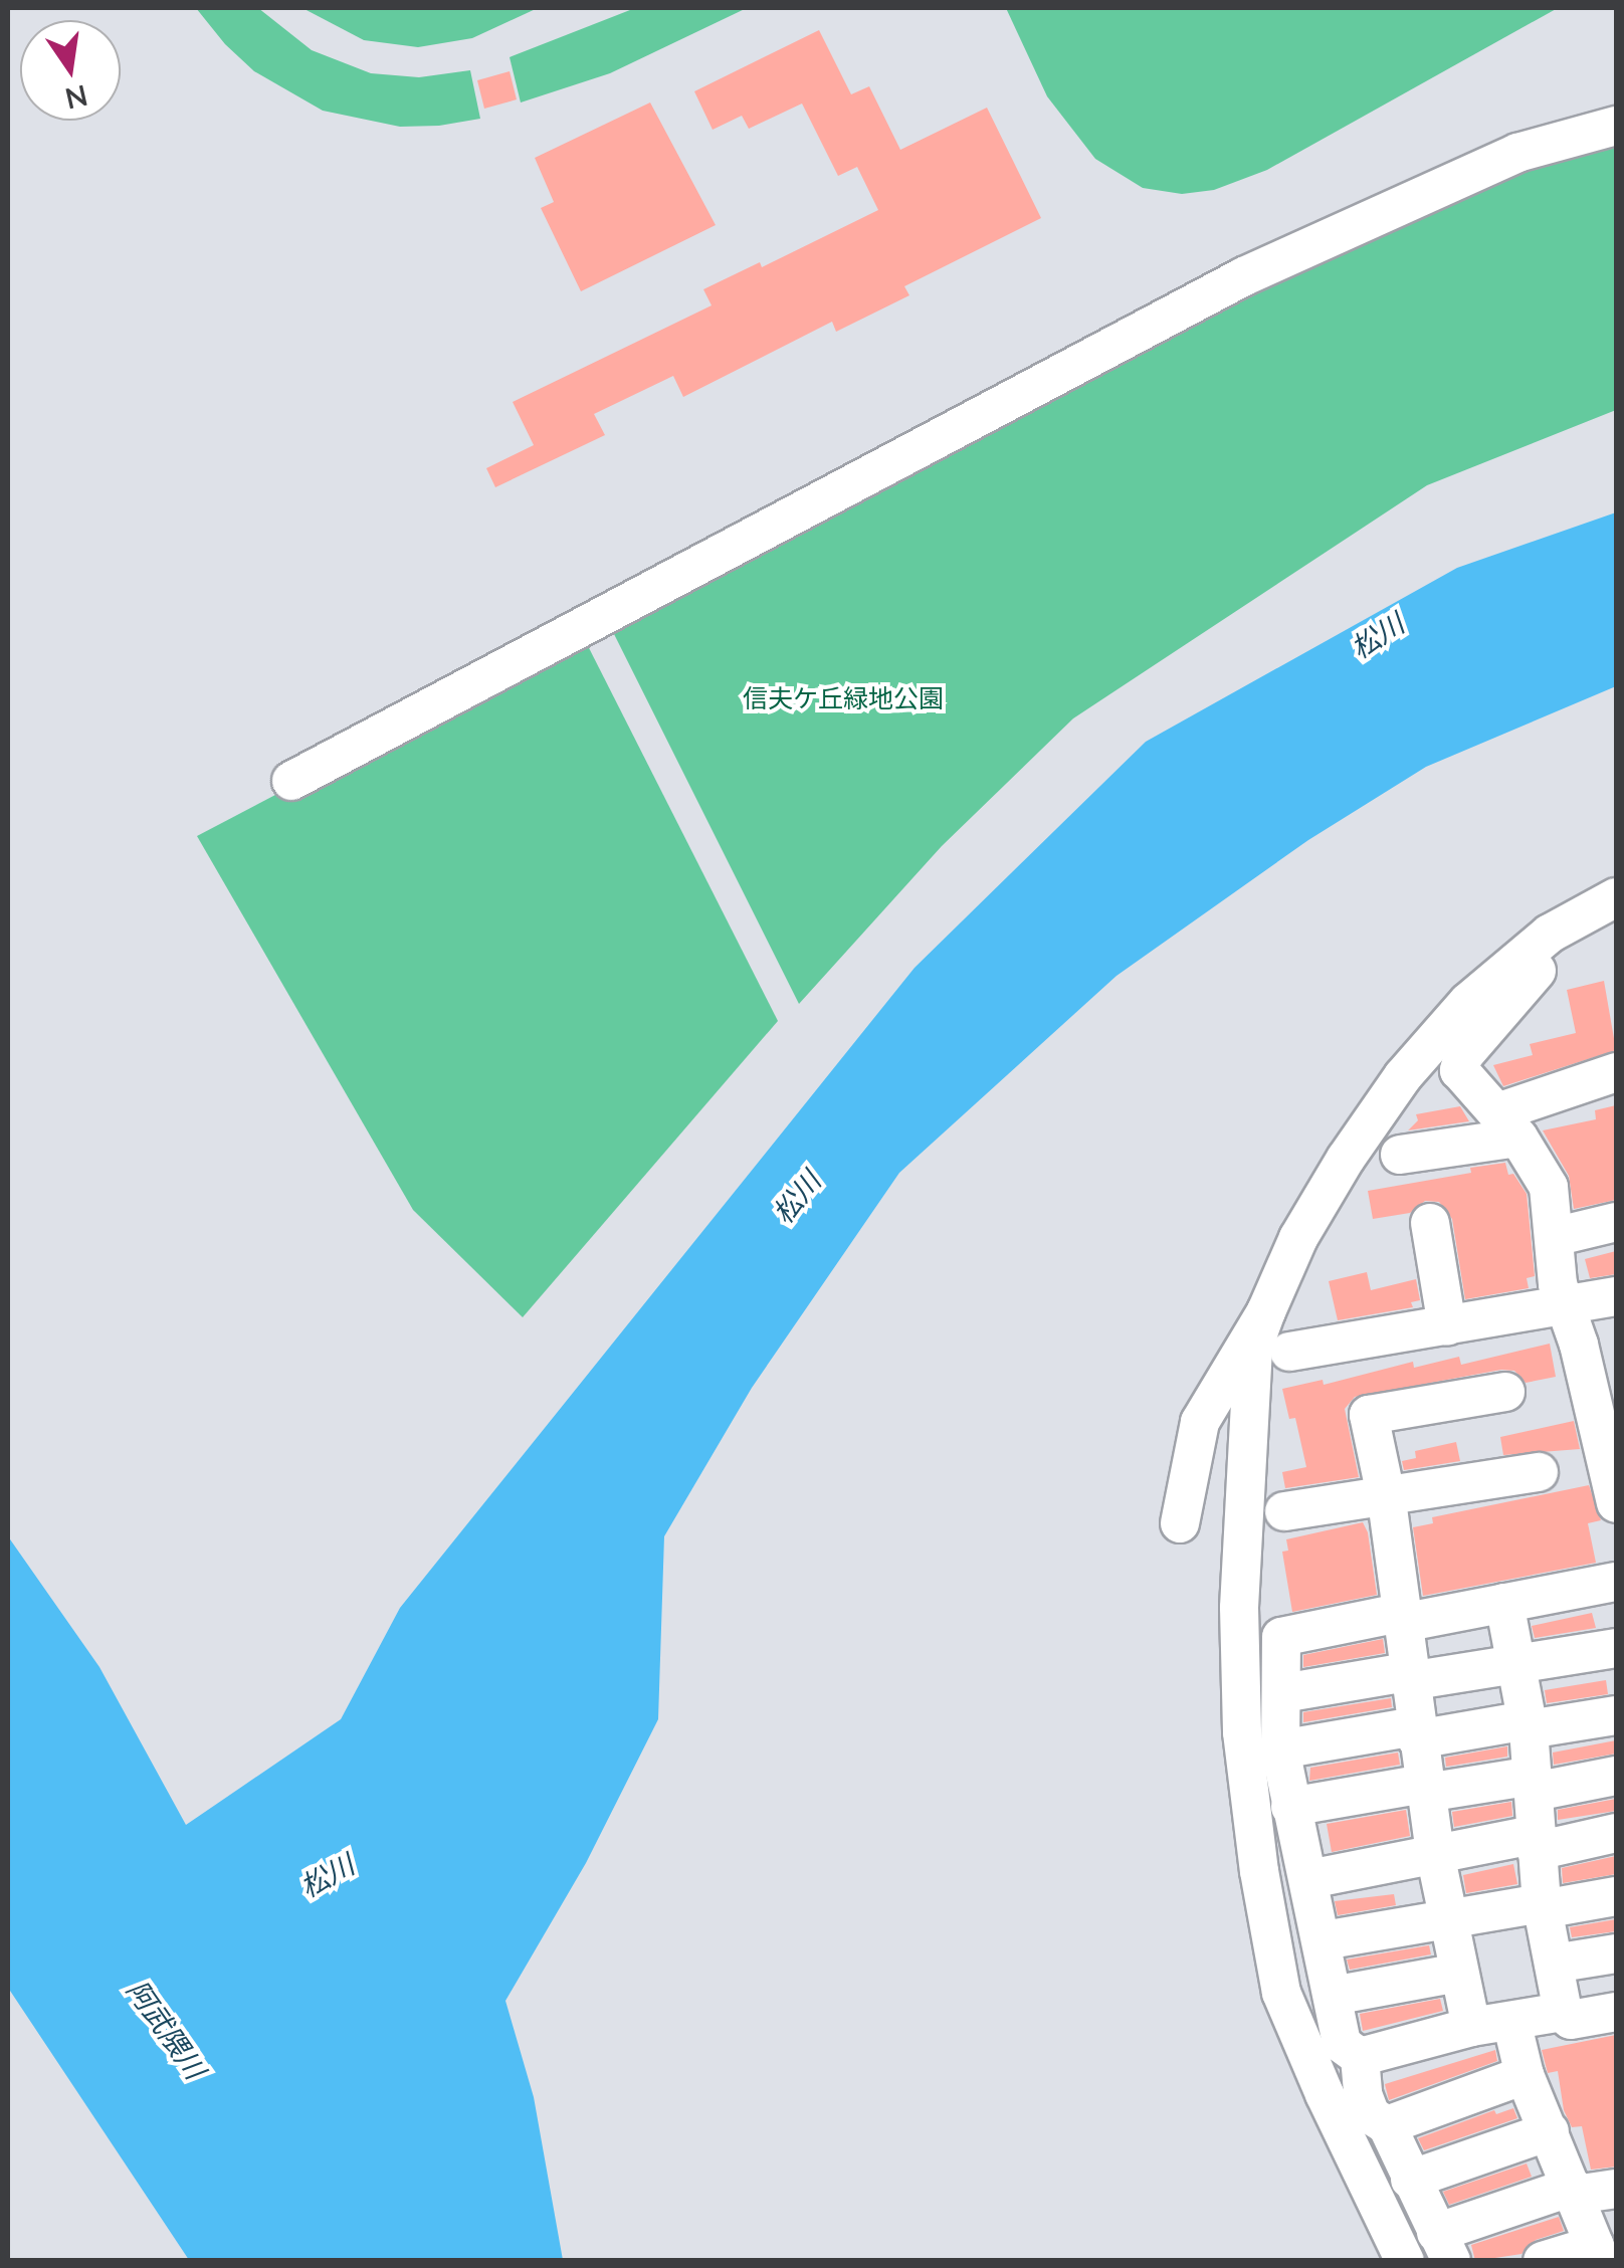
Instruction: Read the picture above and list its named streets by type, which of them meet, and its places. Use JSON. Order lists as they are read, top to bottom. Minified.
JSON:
{"water":["松川","阿武隈川"],"parks":["信夫ケ丘緑地公園"],"north":"bottom"}
